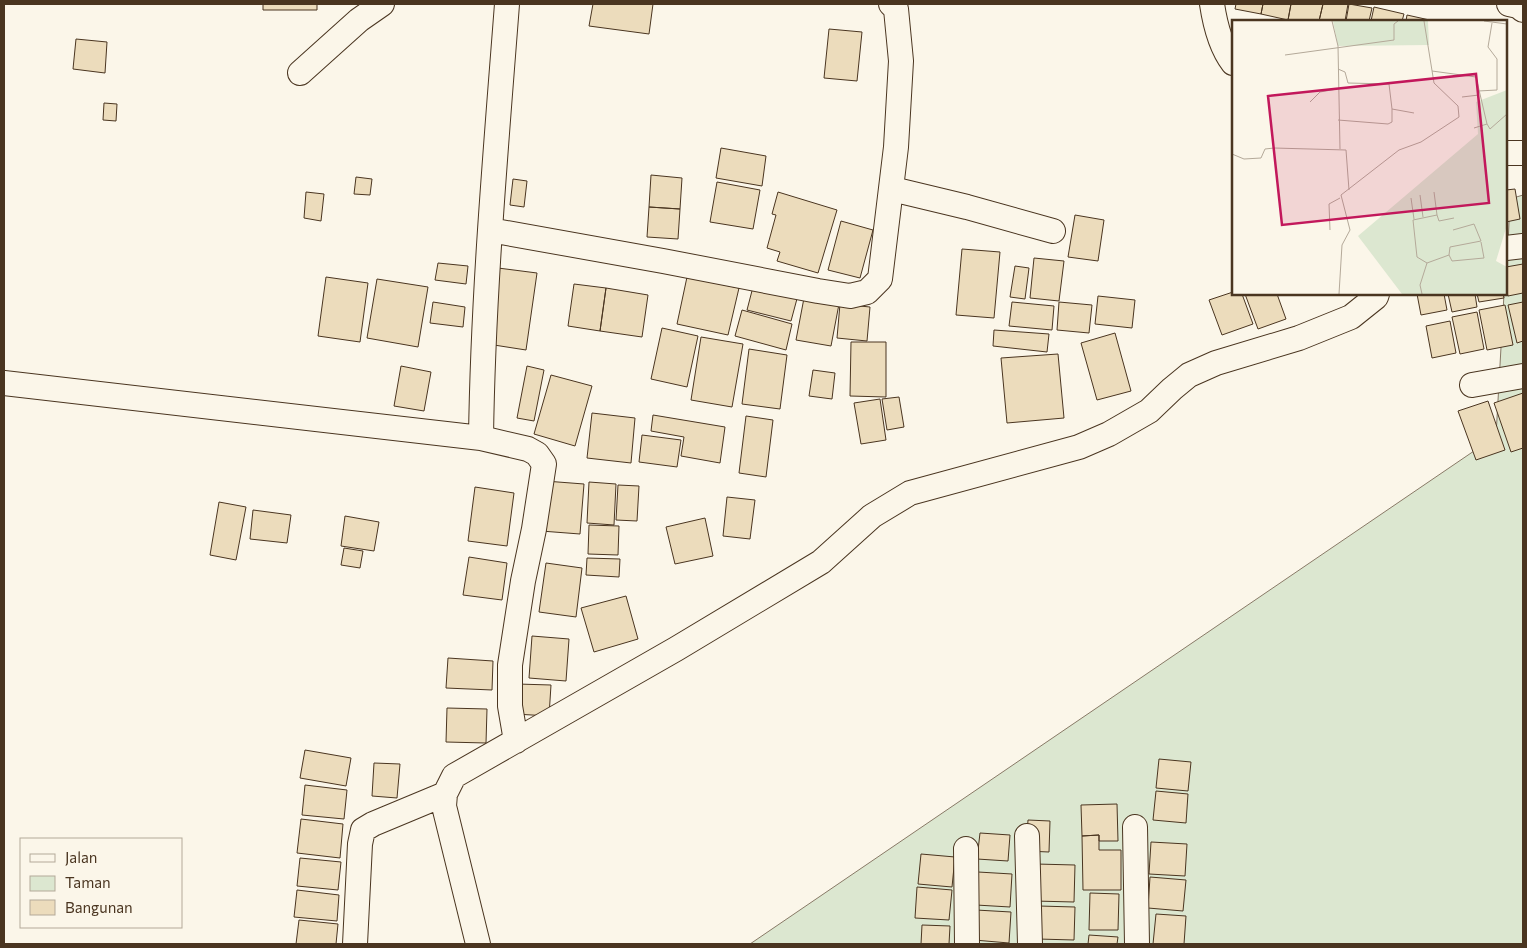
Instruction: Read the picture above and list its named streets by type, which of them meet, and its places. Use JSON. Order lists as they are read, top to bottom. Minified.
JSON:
{"legend":["Jalan","Taman","Bangunan"]}
